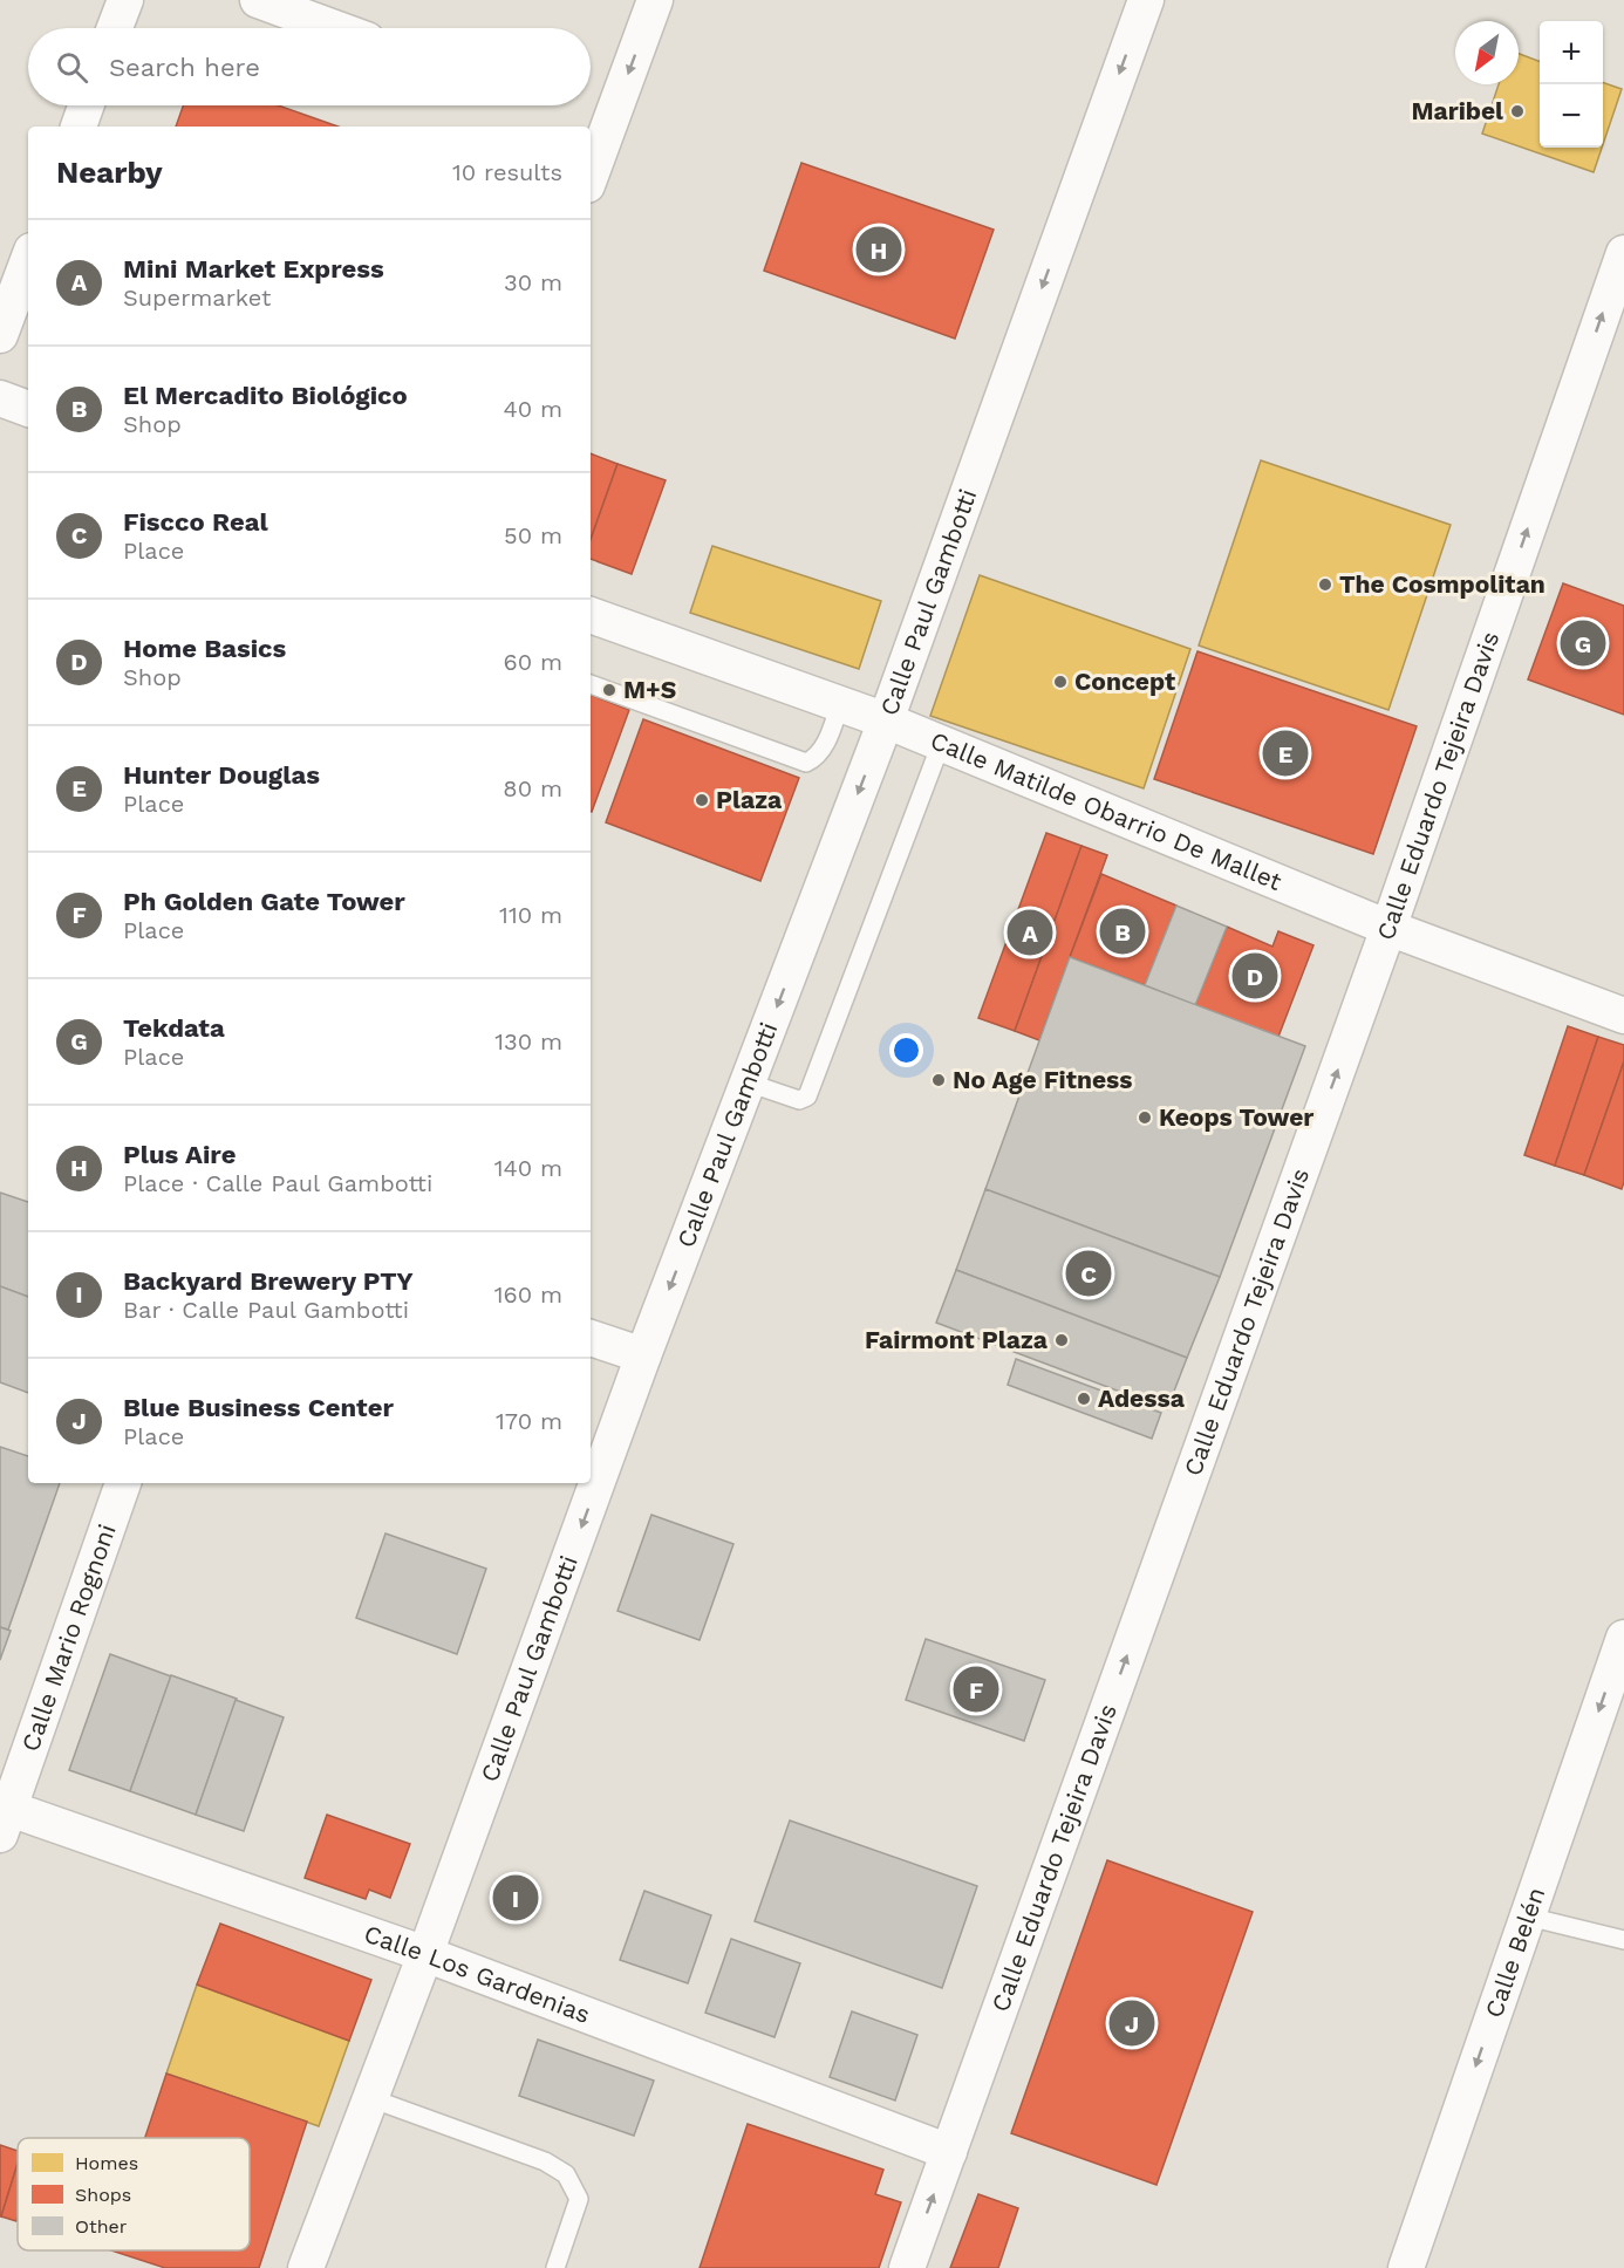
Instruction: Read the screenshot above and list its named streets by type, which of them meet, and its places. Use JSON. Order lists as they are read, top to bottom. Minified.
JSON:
{"streets":{"street":["Calle Paul Gambotti","Calle Eduardo Tejeira Davis","Calle Matilde Obarrio De Mallet","Calle Mario Rognoni","Calle Belén","Calle Los Gardenias"]},"crossings":[["Calle Paul Gambotti","Calle Matilde Obarrio De Mallet"],["Calle Paul Gambotti","Calle Los Gardenias"],["Calle Eduardo Tejeira Davis","Calle Matilde Obarrio De Mallet"],["Calle Eduardo Tejeira Davis","Calle Los Gardenias"],["Calle Mario Rognoni","Calle Los Gardenias"]],"one_way":["Calle Paul Gambotti","Calle Eduardo Tejeira Davis","Calle Belén"],"places":["Maribel","The Cosmpolitan","Concept","M+S","Plaza","No Age Fitness","Keops Tower","Fairmont Plaza","Adessa"],"legend":["Homes","Shops","Other"],"north":"bottom left","page":{"map_buttons":["+","−"],"search":"Search here","heading":["Nearby","10 results"],"list":[{"mark":"A","name":"Mini Market Express","note":"Supermarket","value":"30 m"},{"mark":"B","name":"El Mercadito Biológico","note":"Shop","value":"40 m"},{"mark":"C","name":"Fiscco Real","note":"Place","value":"50 m"},{"mark":"D","name":"Home Basics","note":"Shop","value":"60 m"},{"mark":"E","name":"Hunter Douglas","note":"Place","value":"80 m"},{"mark":"F","name":"Ph Golden Gate Tower","note":"Place","value":"110 m"},{"mark":"G","name":"Tekdata","note":"Place","value":"130 m"},{"mark":"H","name":"Plus Aire","note":"Place · Calle Paul Gambotti","value":"140 m"},{"mark":"I","name":"Backyard Brewery PTY","note":"Bar · Calle Paul Gambotti","value":"160 m"},{"mark":"J","name":"Blue Business Center","note":"Place","value":"170 m"}],"pins":["H","G","E","B","A","D","C","F","I","J"]}}
